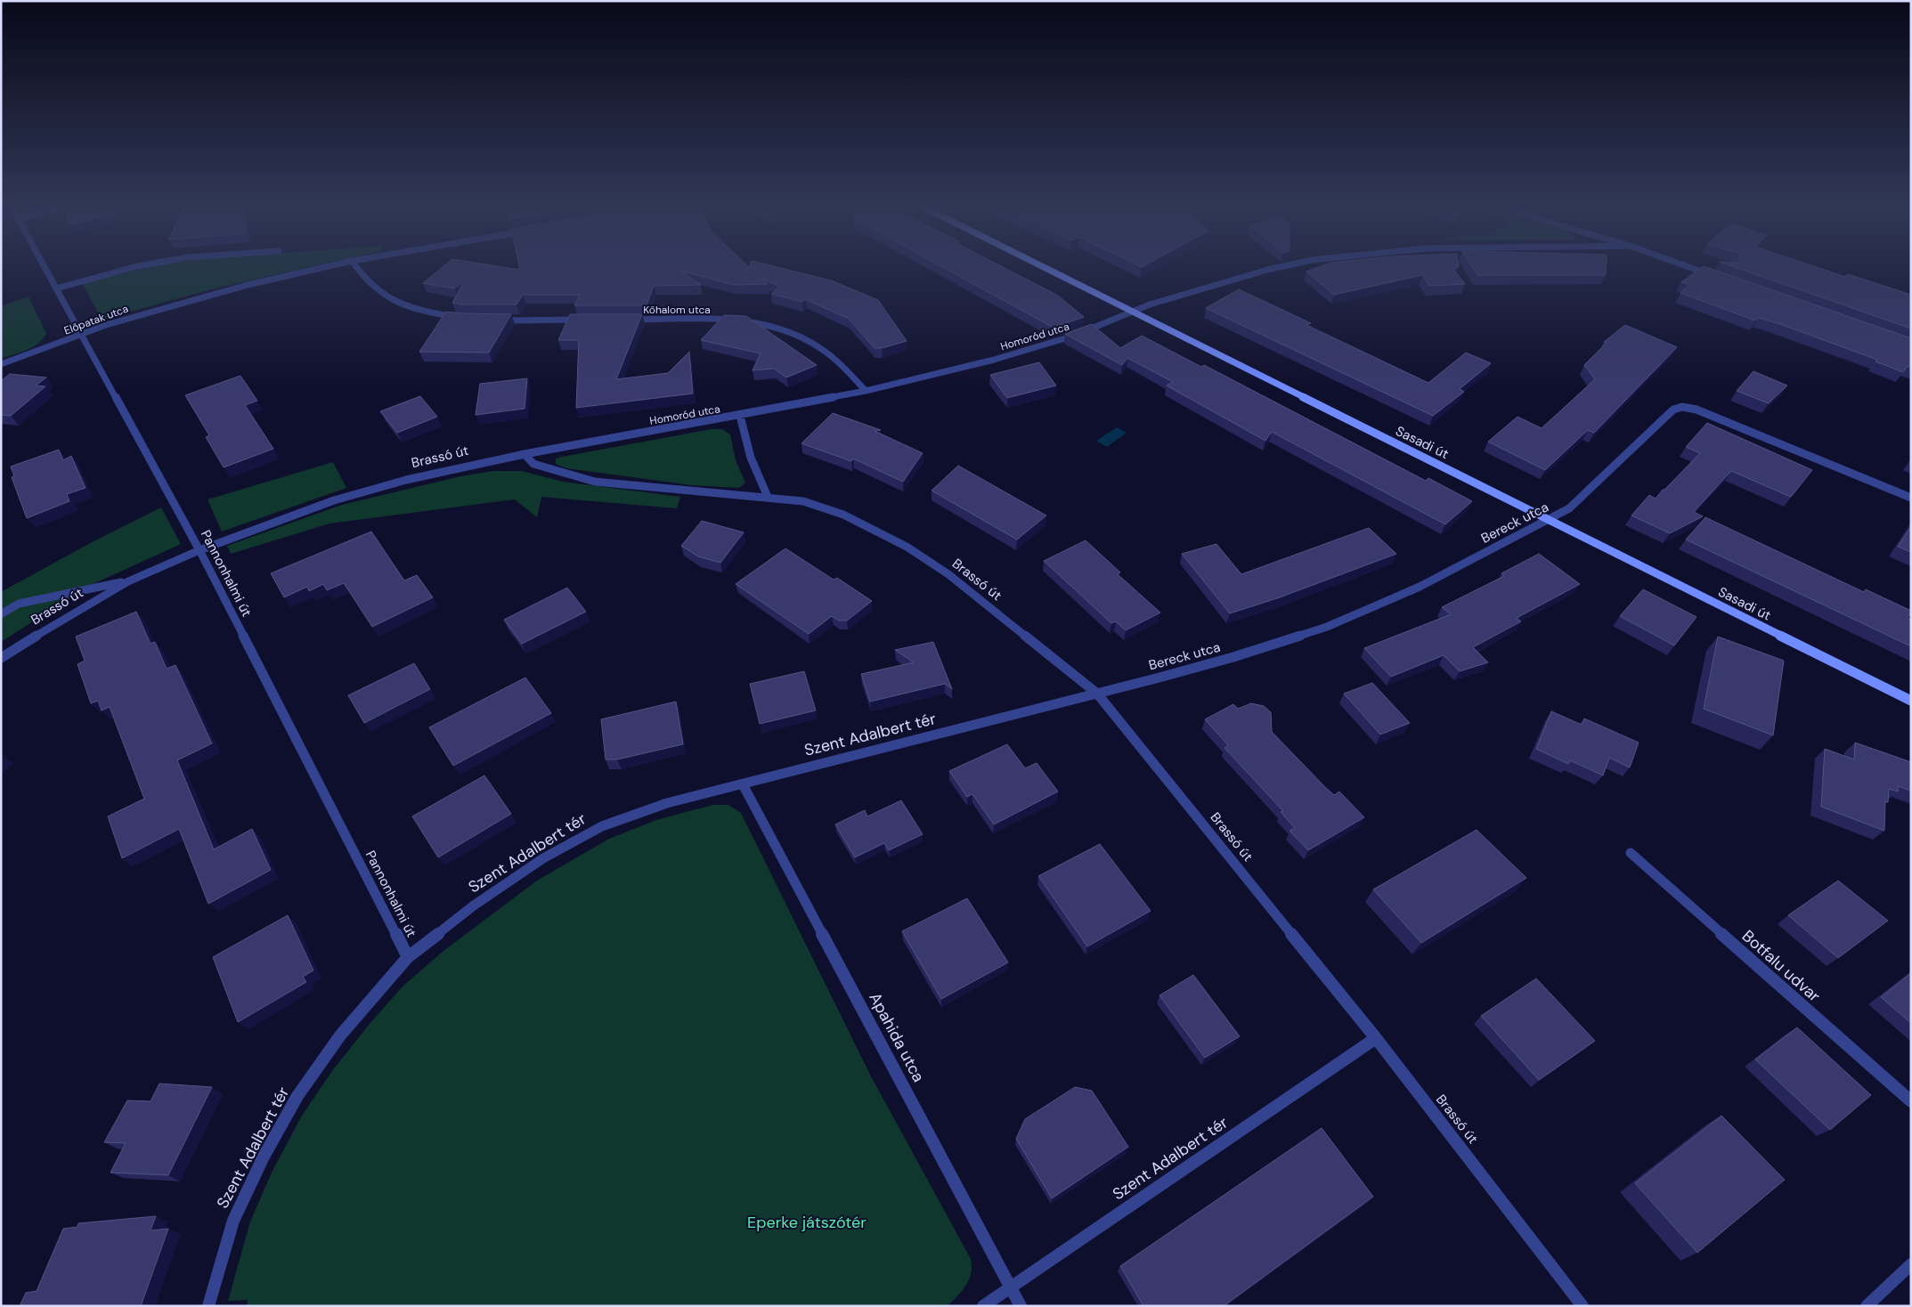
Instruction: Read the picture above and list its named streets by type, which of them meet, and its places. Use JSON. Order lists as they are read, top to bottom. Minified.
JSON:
{"streets":{"street":["Kőhalom utca","Előpatak utca","Homoród utca","Sasadi út","Brassó út","Bereck utca","Pannonhalmi út","Szent Adalbert tér","Botfalu udvar","Apahida utca"]},"crossings":[["Kőhalom utca","Homoród utca"],["Előpatak utca","Pannonhalmi út"],["Homoród utca","Sasadi út"],["Homoród utca","Brassó út"],["Sasadi út","Bereck utca"],["Brassó út","Bereck utca"],["Brassó út","Pannonhalmi út"],["Brassó út","Szent Adalbert tér"],["Bereck utca","Szent Adalbert tér"],["Pannonhalmi út","Szent Adalbert tér"],["Szent Adalbert tér","Apahida utca"]],"parks":["Eperke játszótér"]}
